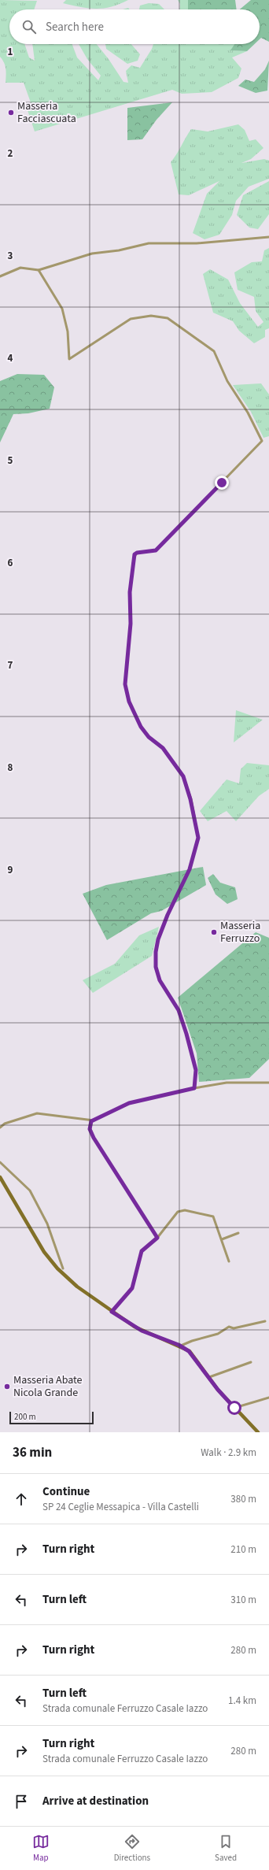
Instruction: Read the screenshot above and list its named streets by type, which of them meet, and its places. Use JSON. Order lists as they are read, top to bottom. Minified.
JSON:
{"places":["Masseria Facciascuata","Masseria Ferruzzo","Masseria Abate Nicola Grande"],"scale_bar":"200 m","page":{"search":"Search here","scale":"200 m","heading":["36 min","Walk · 2.9 km"],"list":[["Continue","SP 24 Ceglie Messapica - Villa Castelli","380 m"],["Turn right","210 m"],["Turn left","310 m"],["Turn right","280 m"],["Turn left","Strada comunale Ferruzzo Casale Iazzo","1.4 km"],["Turn right","Strada comunale Ferruzzo Casale Iazzo","280 m"],"Arrive at destination"],"nav":["Map","Directions","Saved"]},"grid":{"rows":["1","2","3","4","5","6","7","8","9"]}}
